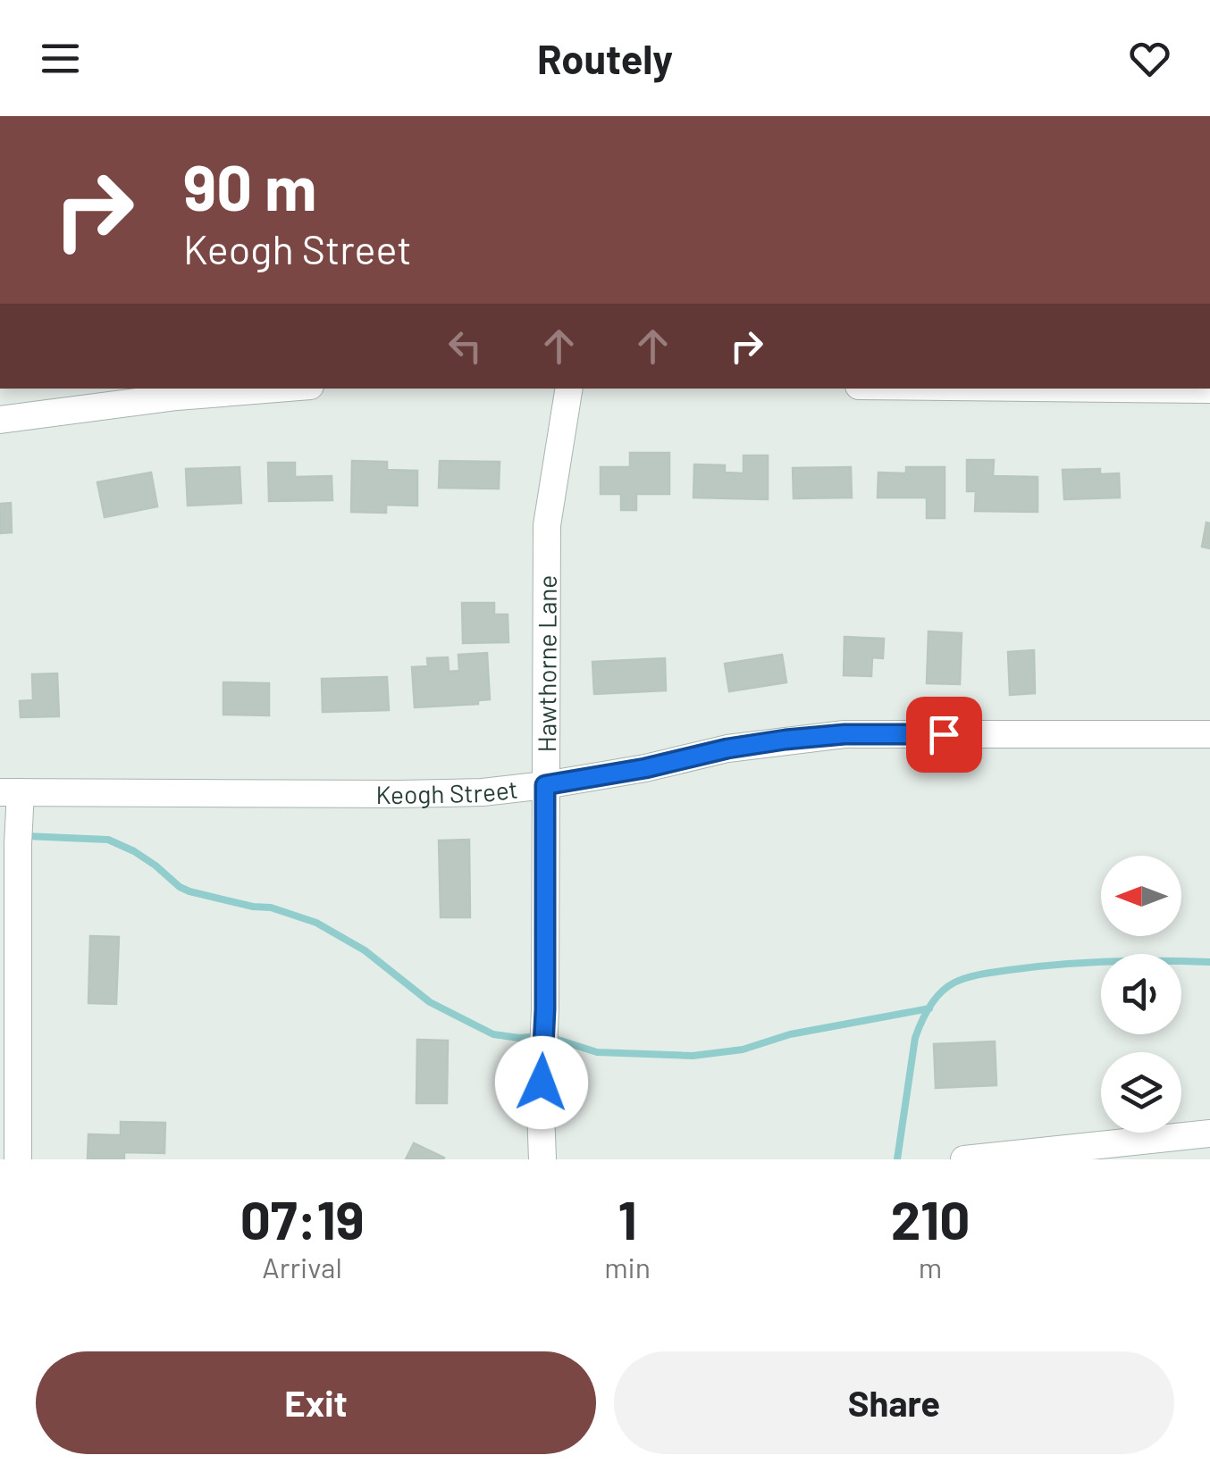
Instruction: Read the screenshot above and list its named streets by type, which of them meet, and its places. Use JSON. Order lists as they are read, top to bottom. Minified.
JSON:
{"streets":{"street":["Hawthorne Lane","Keogh Street"]},"crossings":[["Hawthorne Lane","Keogh Street"]],"north":"left","page":{"header":"Routely","turn":["90 m","Keogh Street"],"eta":["07:19","Arrival","1","min","210","m"],"buttons":["Exit","Share"]}}
